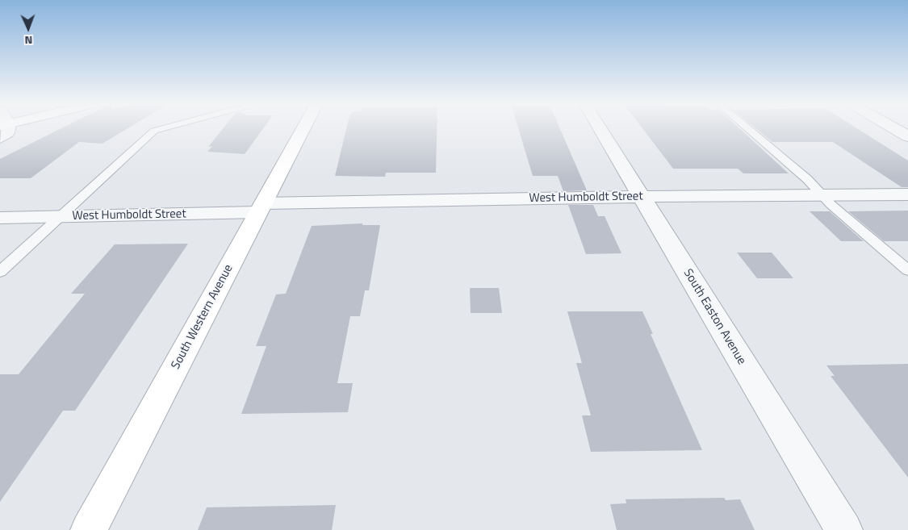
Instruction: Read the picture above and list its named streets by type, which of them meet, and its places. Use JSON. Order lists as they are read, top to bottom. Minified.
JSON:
{"streets":{"main road":["South Western Avenue"],"street":["West Humboldt Street","South Easton Avenue"]},"crossings":[["West Humboldt Street","South Western Avenue"],["West Humboldt Street","South Easton Avenue"]],"north":"bottom"}
